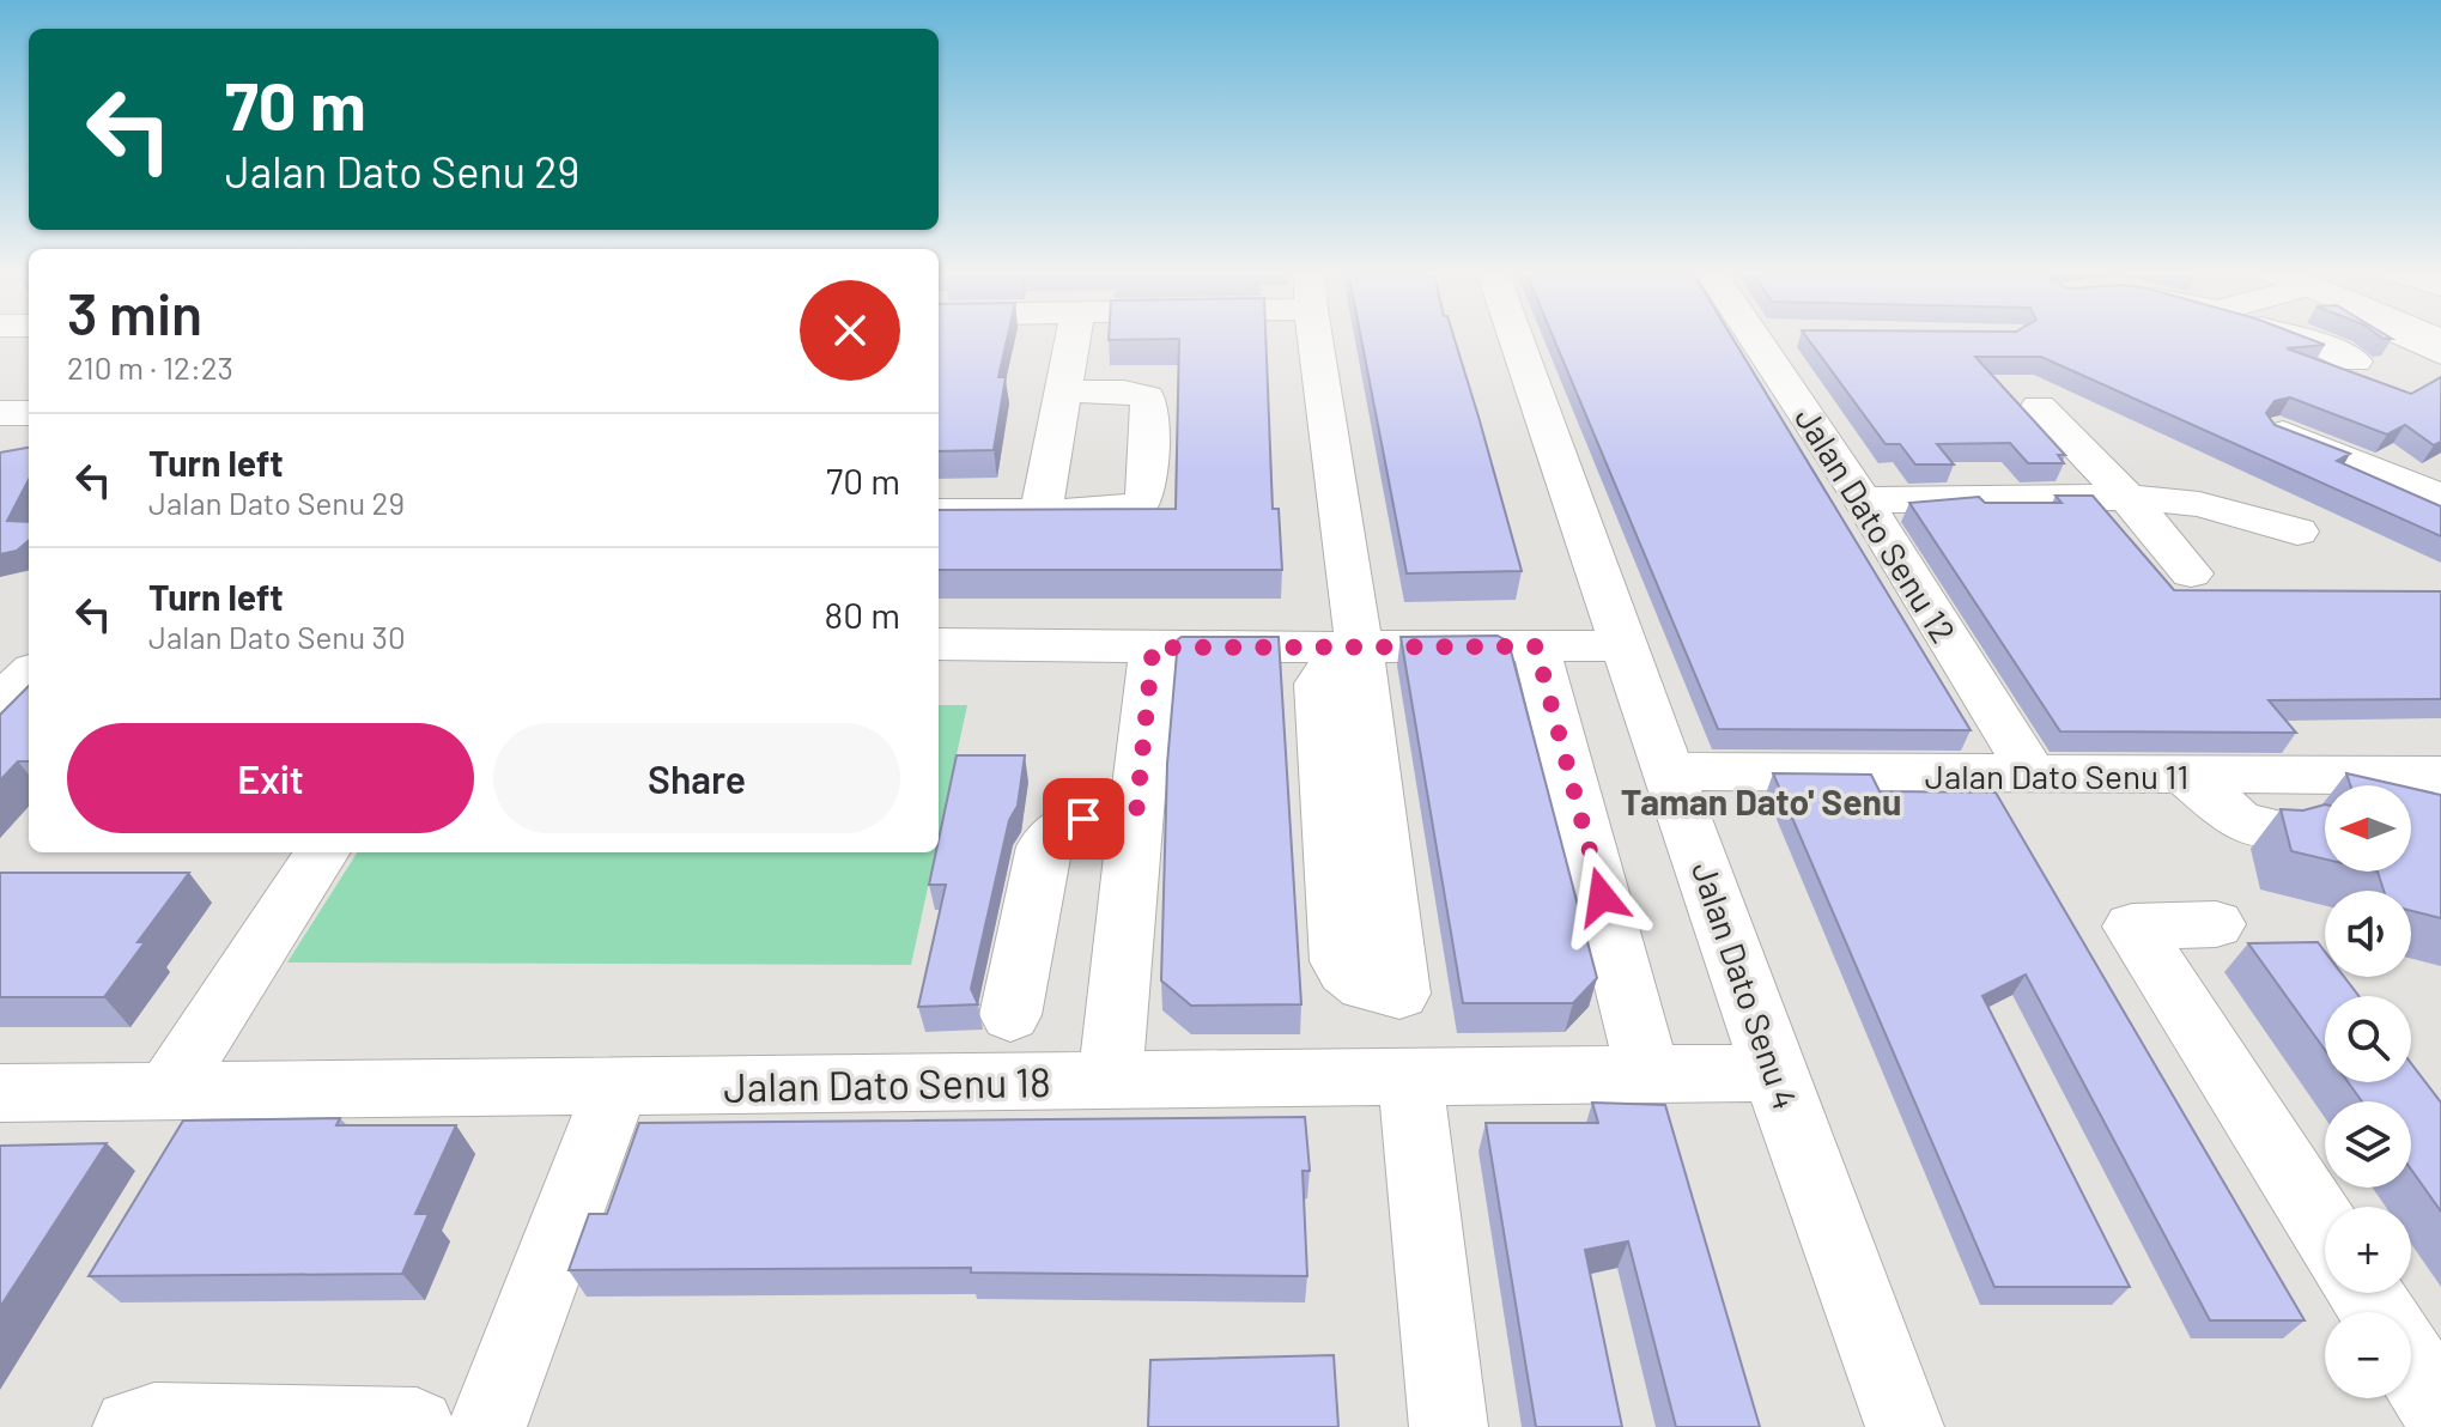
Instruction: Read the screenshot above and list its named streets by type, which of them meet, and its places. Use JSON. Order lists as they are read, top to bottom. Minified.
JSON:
{"streets":{"street":["Jalan Dato Senu 12","Jalan Dato Senu 11","Jalan Dato Senu 4","Jalan Dato Senu 18"]},"crossings":[["Jalan Dato Senu 12","Jalan Dato Senu 11"],["Jalan Dato Senu 11","Jalan Dato Senu 4"],["Jalan Dato Senu 4","Jalan Dato Senu 18"]],"districts":["Taman Dato' Senu"],"north":"left","page":{"turn":["70 m","Jalan Dato Senu 29"],"heading":["3 min","210 m · 12:23"],"list":[{"name":"Turn left","note":"Jalan Dato Senu 29","value":"70 m"},{"name":"Turn left","note":"Jalan Dato Senu 30","value":"80 m"}],"buttons":["Exit","Share"],"map_buttons":["+","−"]}}
